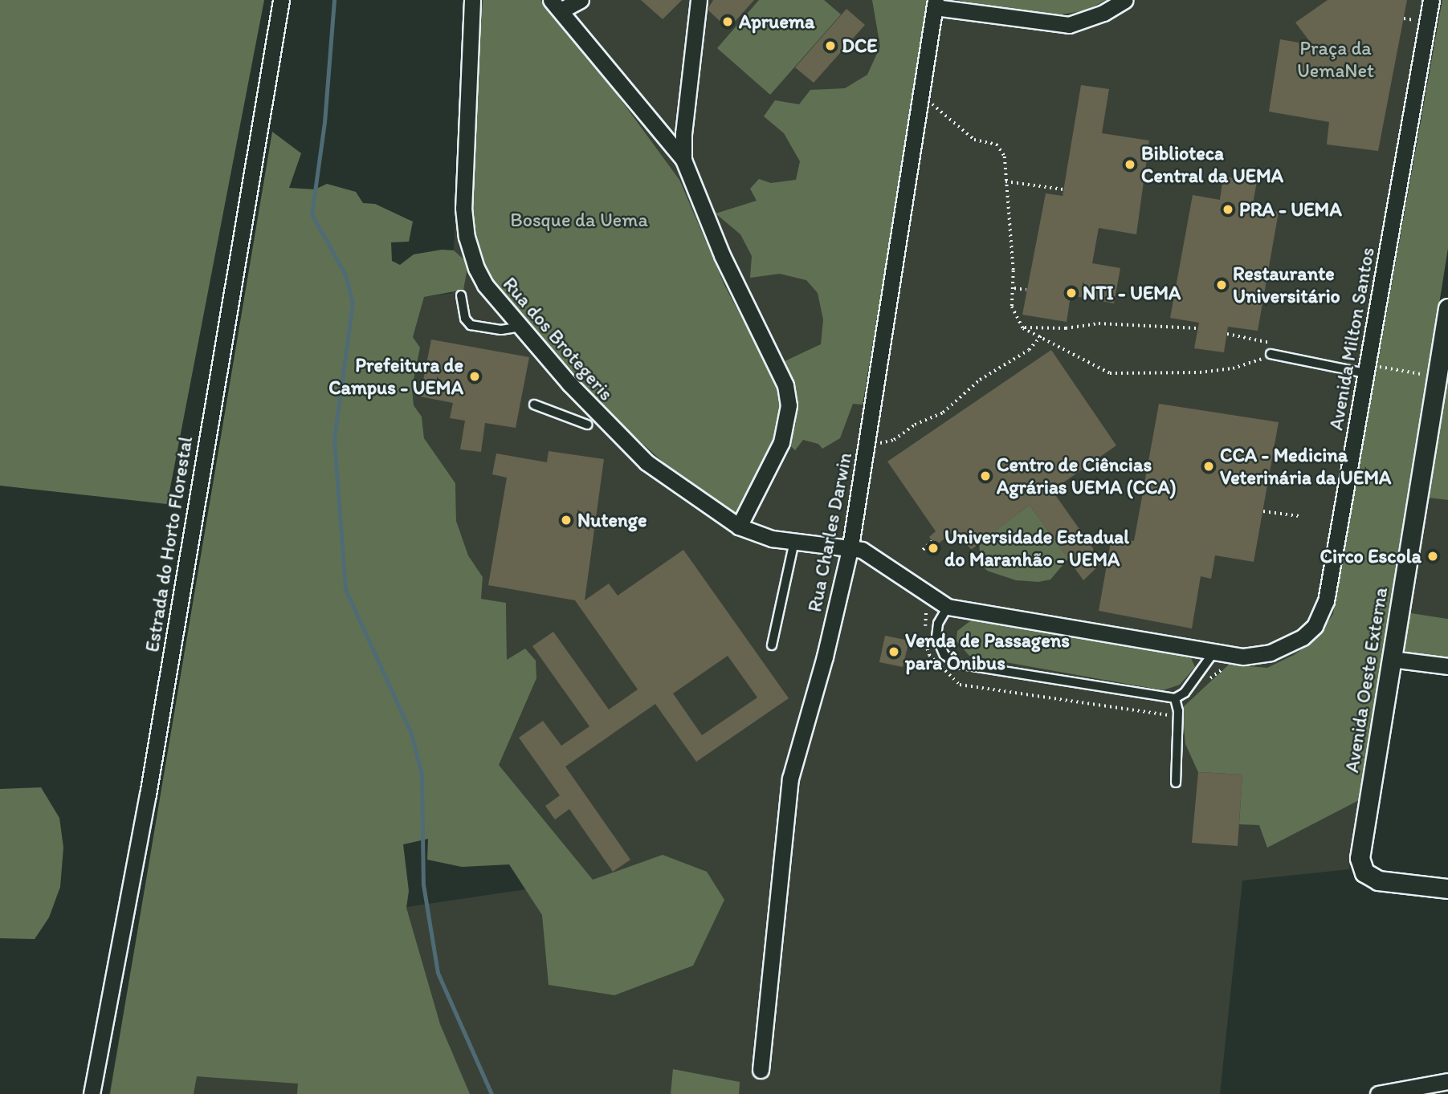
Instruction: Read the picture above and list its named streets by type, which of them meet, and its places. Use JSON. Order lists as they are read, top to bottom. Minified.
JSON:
{"streets":{"street":["Rua dos Brotegeris","Avenida Milton Santos","Rua Charles Darwin","Estrada do Horto Florestal","Avenida Oeste Externa"]},"crossings":[["Rua dos Brotegeris","Avenida Milton Santos"],["Rua dos Brotegeris","Rua Charles Darwin"],["Avenida Milton Santos","Rua Charles Darwin"]],"parks":["Praça da UemaNet","Bosque da Uema"],"places":["Apruema","DCE","Biblioteca Central da UEMA","PRA - UEMA","Restaurante Universitário","NTI - UEMA","Prefeitura de Campus - UEMA","CCA - Medicina Veterinária da UEMA","Centro de Ciências Agrárias UEMA (CCA)","Nutenge","Universidade Estadual do Maranhão - UEMA","Circo Escola","Venda de Passagens para Ônibus"]}
